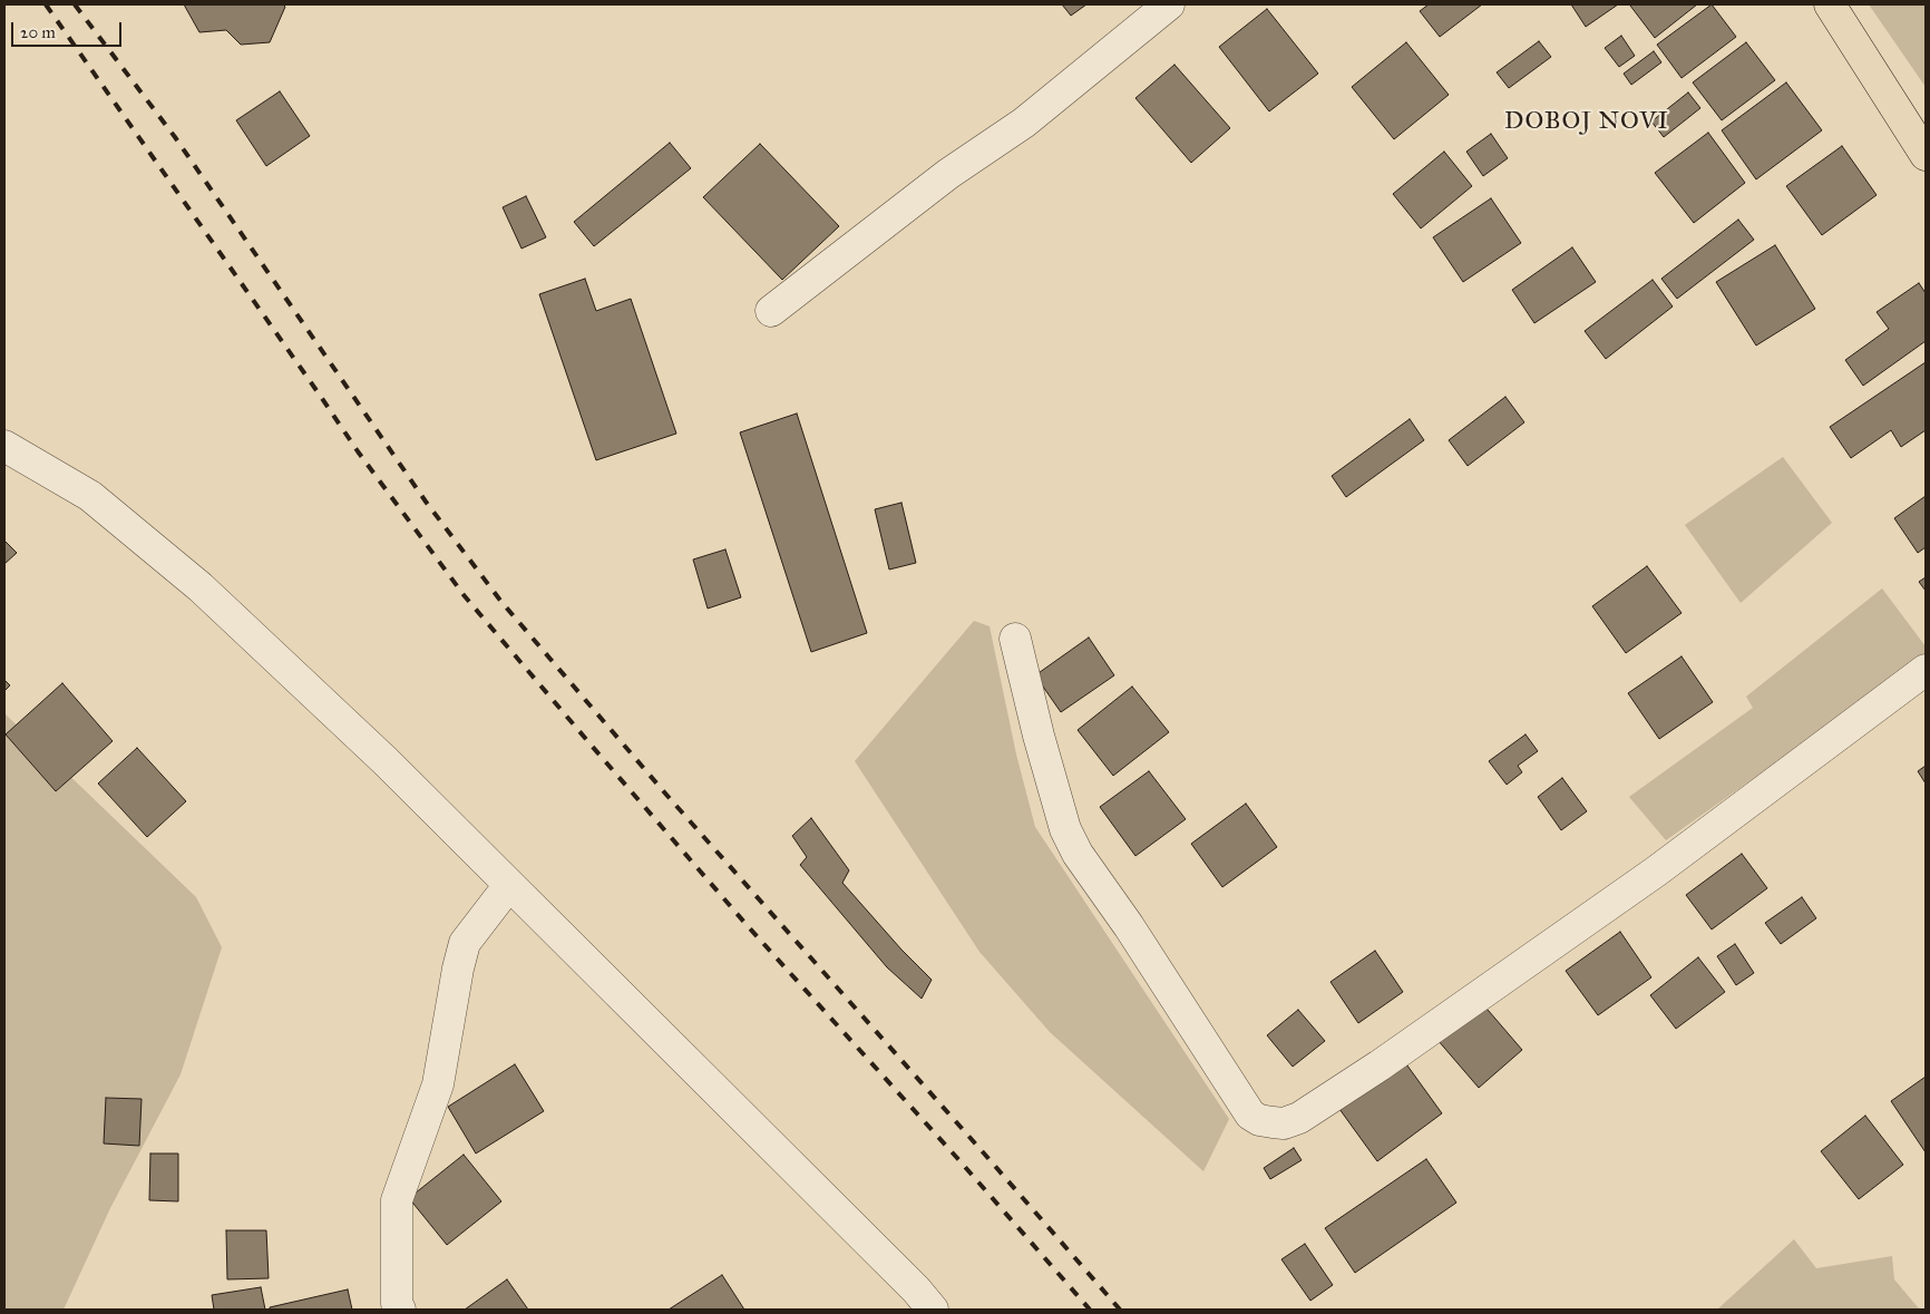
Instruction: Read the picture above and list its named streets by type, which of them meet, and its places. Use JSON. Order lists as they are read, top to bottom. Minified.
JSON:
{"districts":["DOBOJ NOVI"],"scale_bar":"20 m"}
